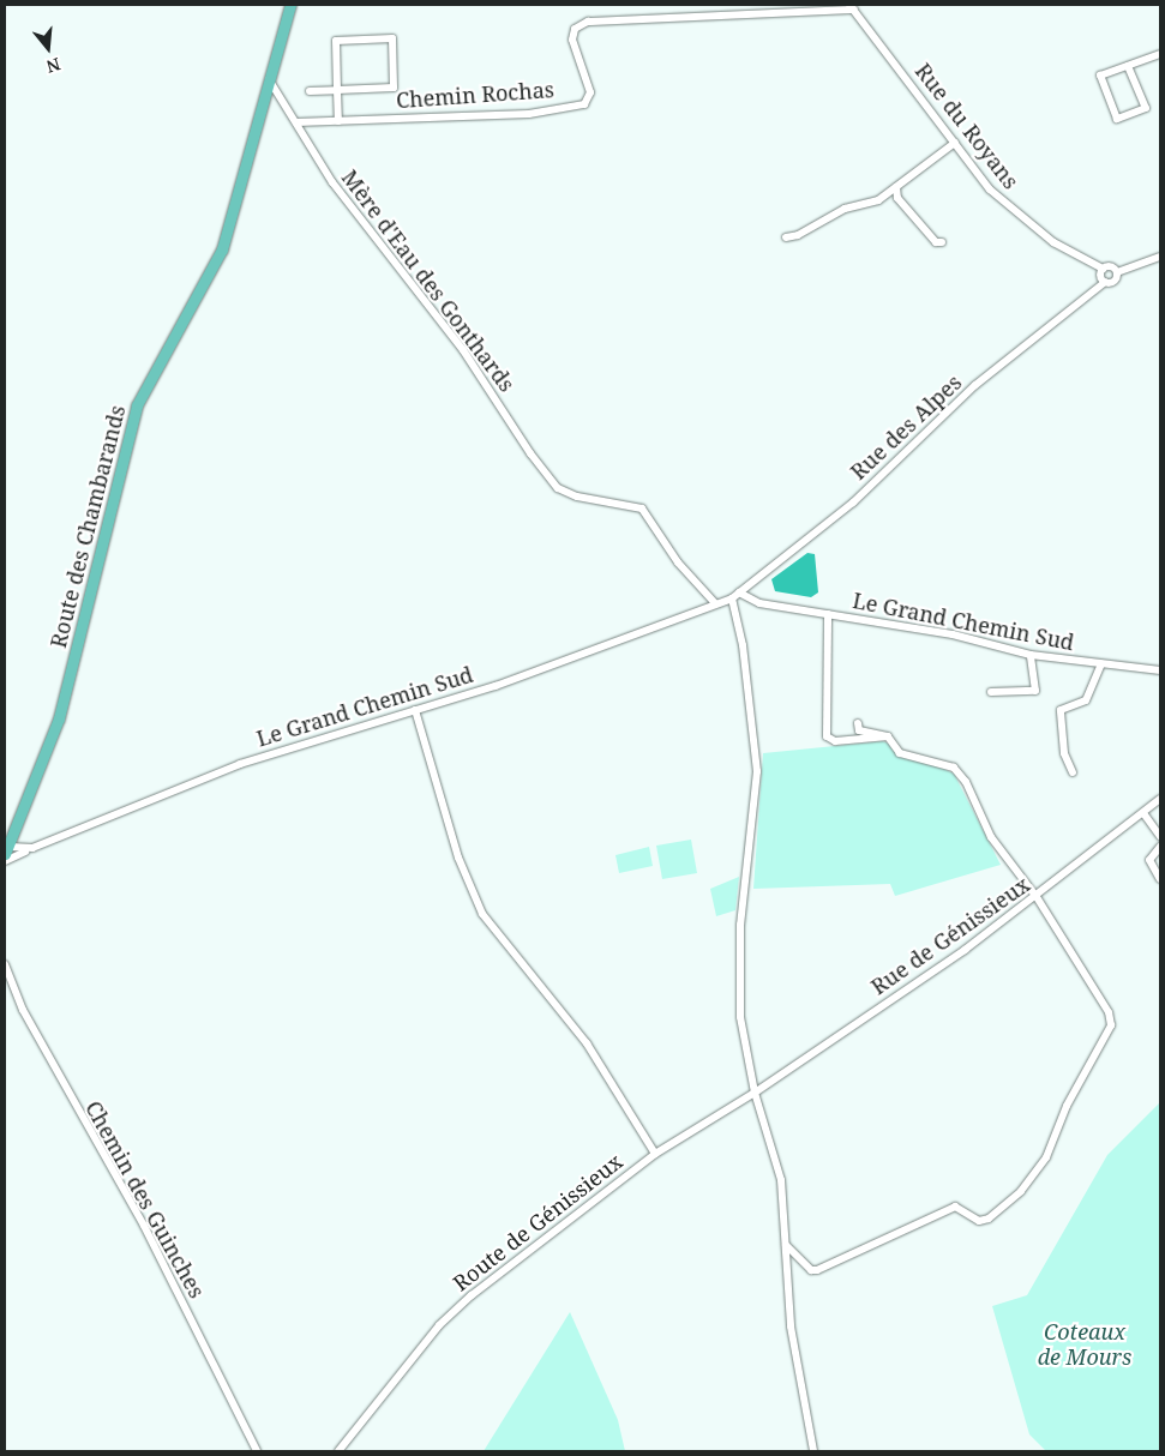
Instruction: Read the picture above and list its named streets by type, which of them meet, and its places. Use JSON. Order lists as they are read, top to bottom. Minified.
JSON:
{"streets":{"main road":["Route des Chambarands"],"street":["Chemin Rochas","Rue du Royans","Mère d'Eau des Gonthards","Rue des Alpes","Le Grand Chemin Sud","Rue de Génissieux","Chemin des Guinches","Route de Génissieux"]},"crossings":[["Chemin Rochas","Rue du Royans"],["Chemin Rochas","Mère d'Eau des Gonthards"],["Rue du Royans","Rue des Alpes"],["Mère d'Eau des Gonthards","Route des Chambarands"],["Mère d'Eau des Gonthards","Le Grand Chemin Sud"],["Rue des Alpes","Le Grand Chemin Sud"],["Route des Chambarands","Le Grand Chemin Sud"],["Rue de Génissieux","Route de Génissieux"]],"parks":["Coteaux de Mours"],"north":"bottom"}
